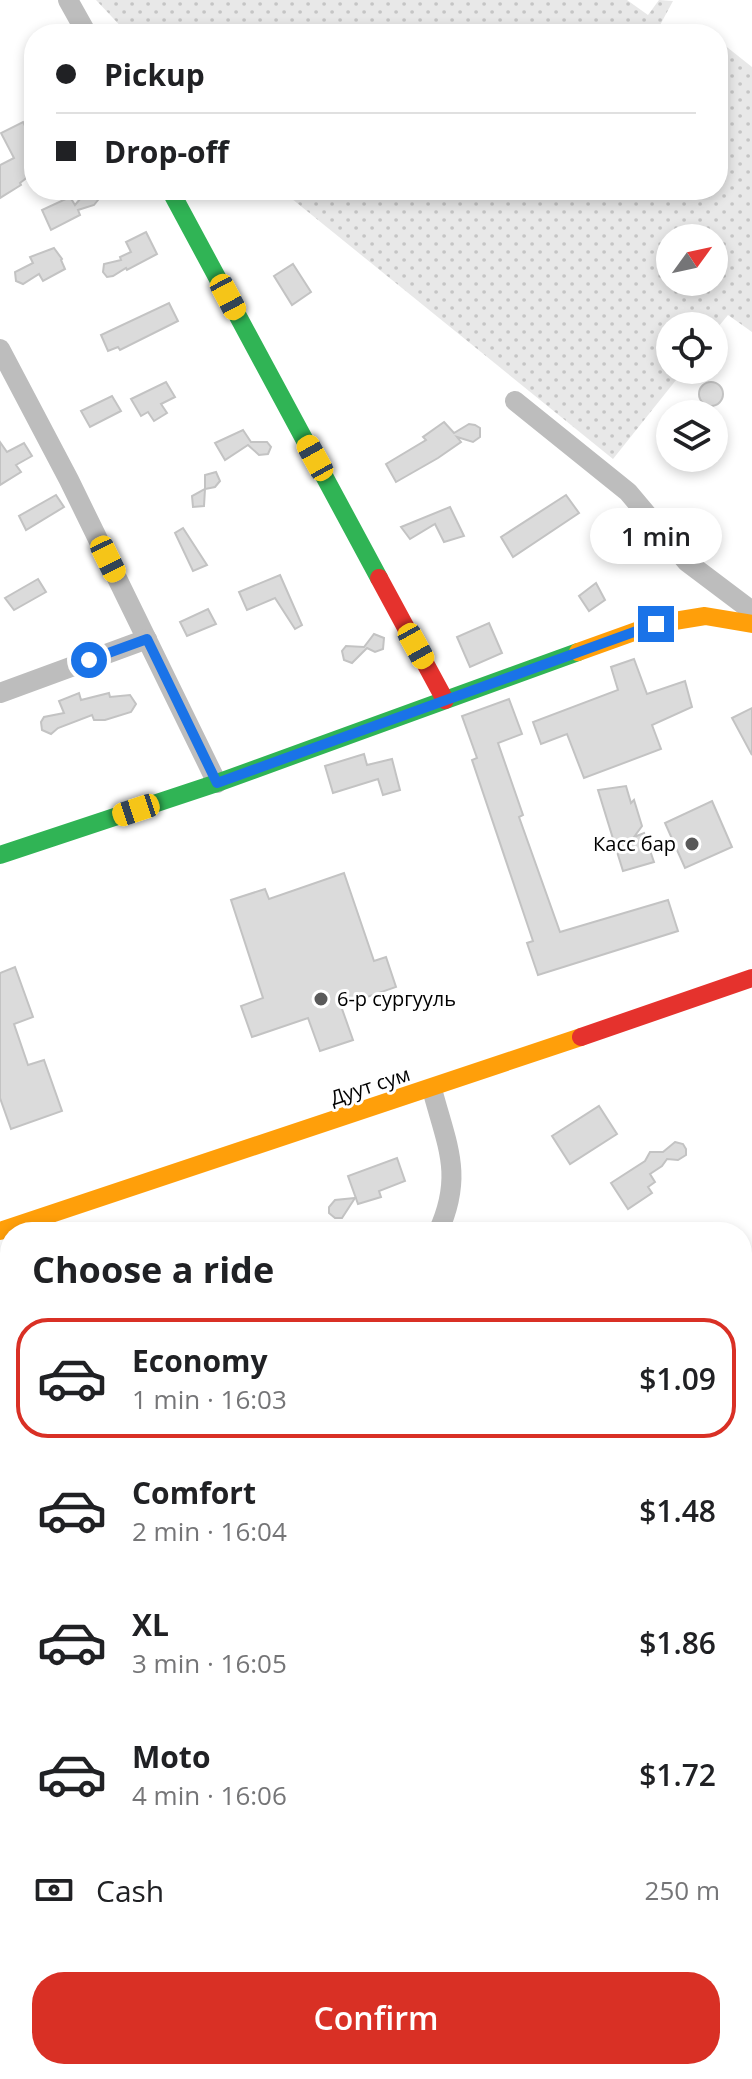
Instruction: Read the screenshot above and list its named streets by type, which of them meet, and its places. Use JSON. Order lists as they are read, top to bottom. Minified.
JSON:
{"streets":{"street":["Дуут сум"]},"places":["Касс бар","6-р сургууль"],"north":"top right","page":{"banner":["Pickup","Drop-off"],"bubble":"1 min","heading":"Choose a ride","list":[{"name":"Economy","note":"1 min · 16:03","value":"$1.09"},{"name":"Comfort","note":"2 min · 16:04","value":"$1.48"},{"name":"XL","note":"3 min · 16:05","value":"$1.86"},{"name":"Moto","note":"4 min · 16:06","value":"$1.72"}],"pay":["Cash","250 m"],"buttons":"Confirm"}}
